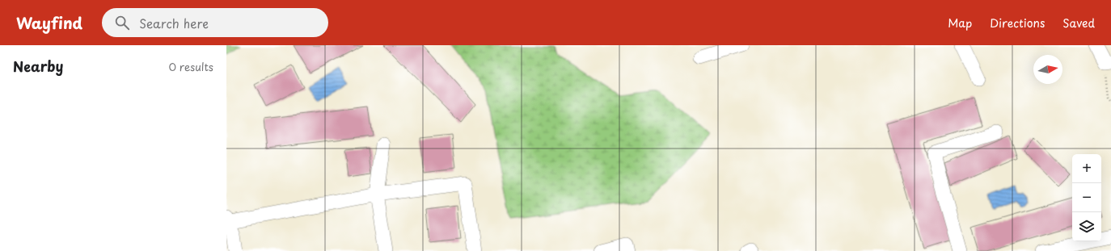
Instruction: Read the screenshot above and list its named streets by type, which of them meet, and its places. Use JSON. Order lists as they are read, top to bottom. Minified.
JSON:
{"north":"right","page":{"header":"Wayfind","search":"Search here","nav":["Map","Directions","Saved"],"heading":["Nearby","0 results"],"map_buttons":["+","−"]}}
